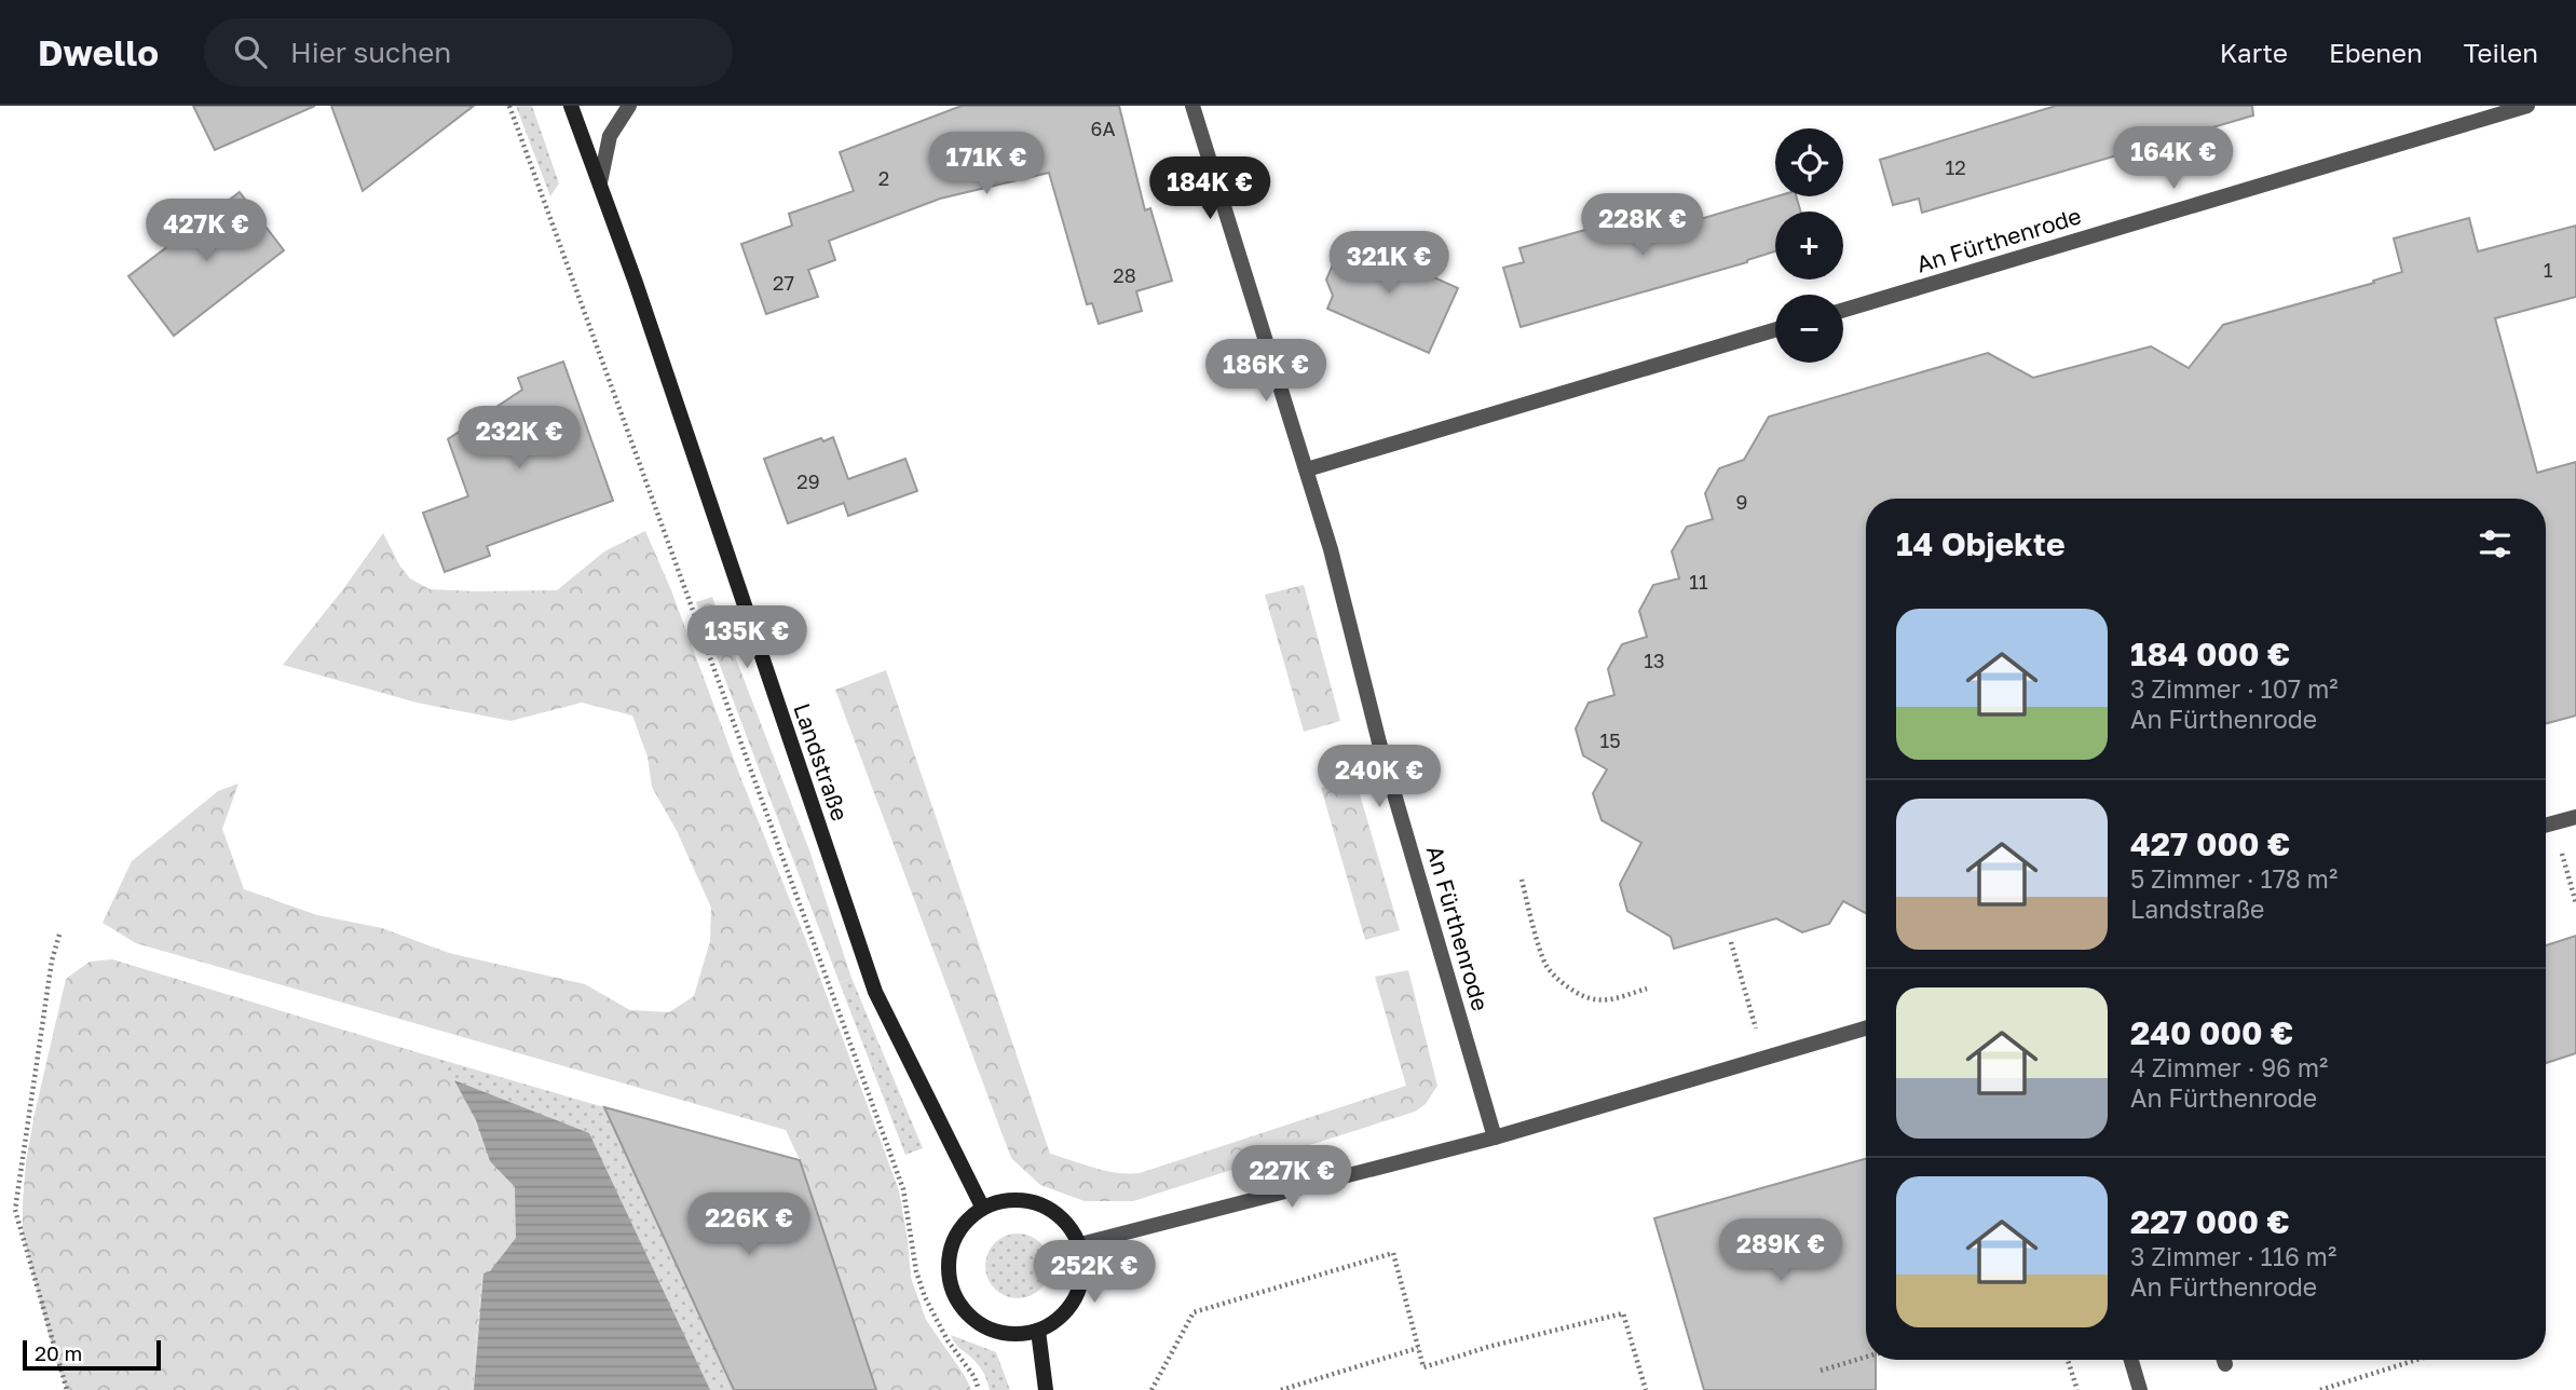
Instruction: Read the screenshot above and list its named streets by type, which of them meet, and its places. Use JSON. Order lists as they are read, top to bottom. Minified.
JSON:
{"streets":{"street":["An Fürthenrode","Landstraße"]},"house_numbers":["6A","12","2","1","28","27","29","9","11","13","15"],"scale_bar":"20 m","page":{"header":"Dwello","search":"Hier suchen","nav":["Karte","Ebenen","Teilen"],"price":["164K €","171K €","184K €","228K €","427K €","321K €","186K €","232K €","135K €","240K €","227K €","226K €","289K €","252K €"],"map_buttons":["+","−"],"heading":"14 Objekte","list":[{"name":"184 000 €","note":"3 Zimmer · 107 m² · An Fürthenrode"},{"name":"427 000 €","note":"5 Zimmer · 178 m² · Landstraße"},{"name":"240 000 €","note":"4 Zimmer · 96 m² · An Fürthenrode"},{"name":"227 000 €","note":"3 Zimmer · 116 m² · An Fürthenrode"}],"scale":"20 m"}}
